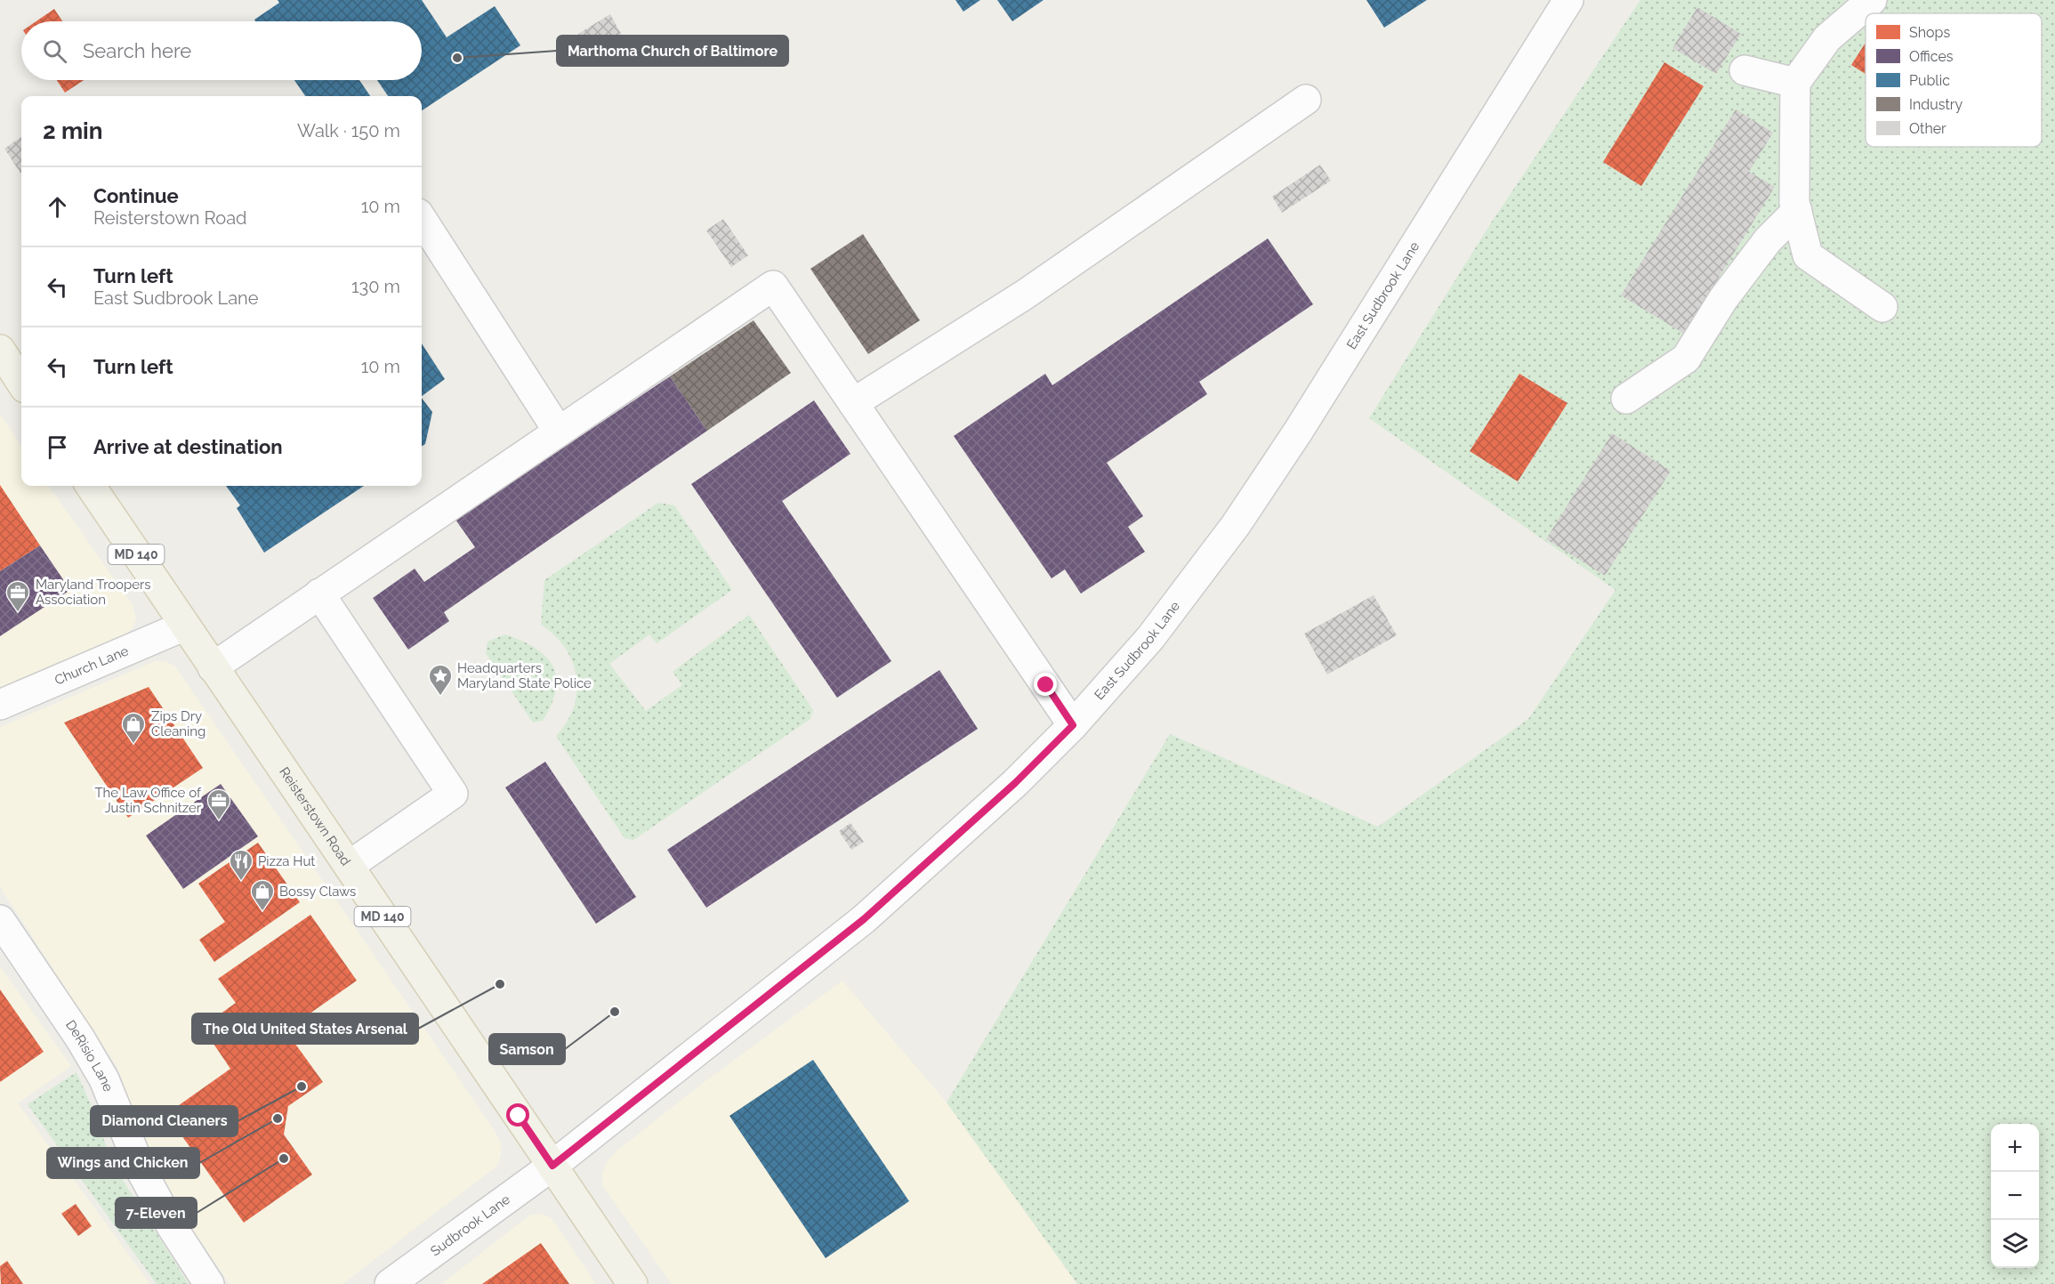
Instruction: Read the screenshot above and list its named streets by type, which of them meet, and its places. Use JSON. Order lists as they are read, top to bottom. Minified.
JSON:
{"streets":{"main road":["MD 140","Reisterstown Road"],"street":["East Sudbrook Lane","Church Lane","DeRisio Lane","Sudbrook Lane"]},"crossings":[["East Sudbrook Lane","Reisterstown Road"],["East Sudbrook Lane","Sudbrook Lane"],["Church Lane","Reisterstown Road"],["Reisterstown Road","Sudbrook Lane"]],"places":{"other":["Marthoma Church of Baltimore","The Old United States Arsenal","Samson","Diamond Cleaners","Wings and Chicken","7-Eleven"],"office":["Maryland Troopers Association","The Law Office of Justin Schnitzer"],"place":["Headquarters Maryland State Police"],"shop":["Zips Dry Cleaning","Bossy Claws"],"restaurant":["Pizza Hut"]},"legend":["Shops","Offices","Public","Industry","Other"],"page":{"search":"Search here","heading":["2 min","Walk · 150 m"],"list":[["Continue","Reisterstown Road","10 m"],["Turn left","East Sudbrook Lane","130 m"],["Turn left","10 m"],"Arrive at destination"],"map_buttons":["+","−"]}}
